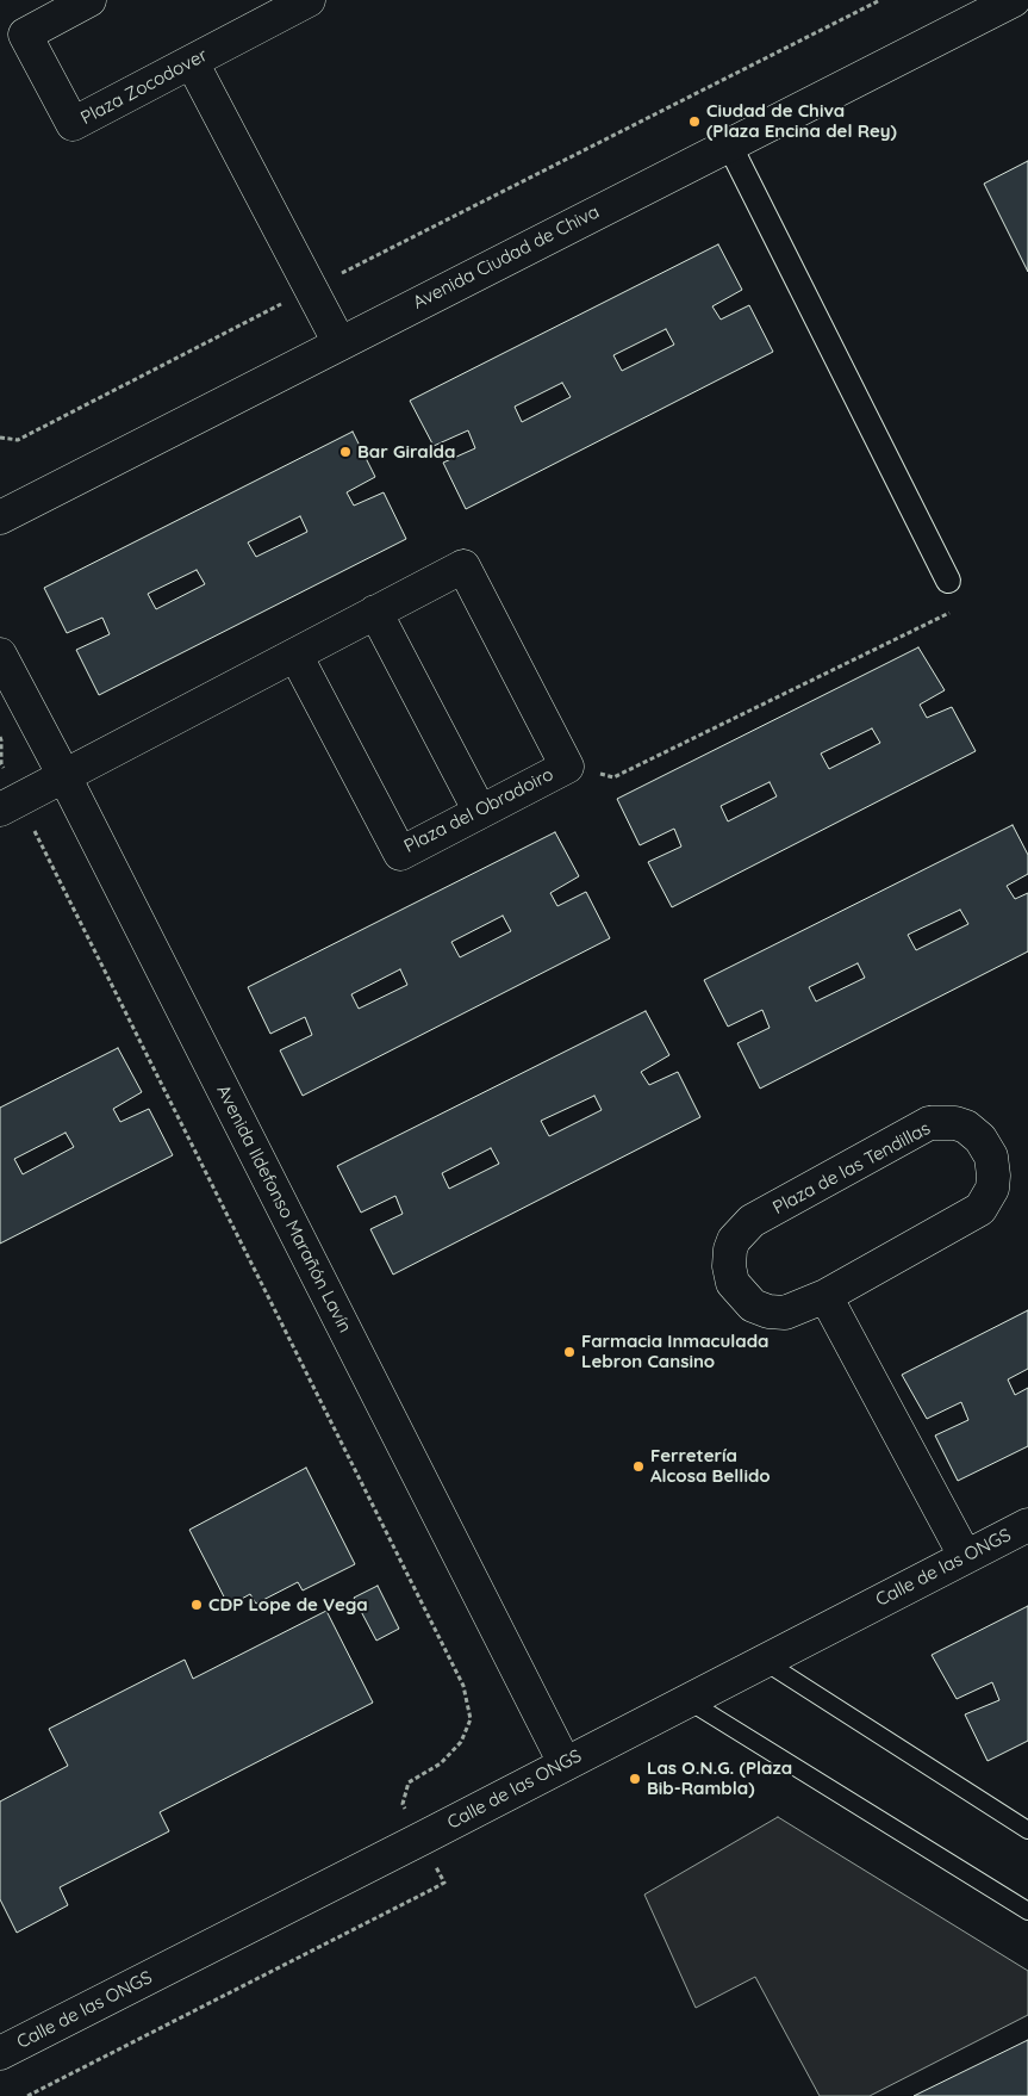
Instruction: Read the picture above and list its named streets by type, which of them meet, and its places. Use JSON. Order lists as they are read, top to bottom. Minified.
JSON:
{"streets":{"street":["Plaza Zocodover","Avenida Ciudad de Chiva","Plaza del Obradoiro","Plaza de las Tendillas","Avenida Ildefonso Marañón Lavín","Calle de las ONGS"]},"crossings":[["Avenida Ildefonso Marañón Lavín","Calle de las ONGS"]],"places":["Ciudad de Chiva (Plaza Encina del Rey)","Bar Giralda","Farmacia Inmaculada Lebron Cansino","Ferretería Alcosa Bellido","CDP Lope de Vega","Las O.N.G. (Plaza Bib-Rambla)"]}
